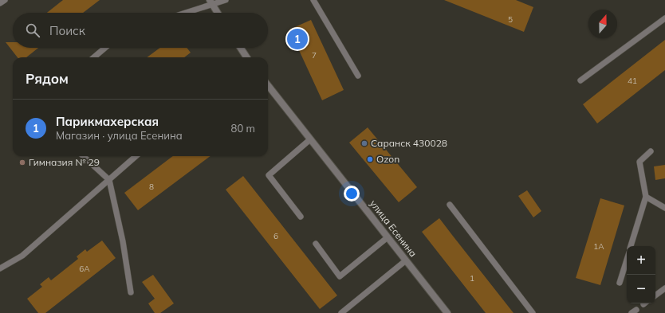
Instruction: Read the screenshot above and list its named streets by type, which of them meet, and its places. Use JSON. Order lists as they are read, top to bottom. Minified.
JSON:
{"streets":{"street":["улица Есенина"]},"places":["Саранск 430028","Ozon","Гимназия № 29"],"house_numbers":["5","7","41","8","6","1А","6А","1"],"north":"top","page":{"search":"Поиск","pins":"1","heading":"Рядом","list":[{"mark":"1","name":"Парикмахерская","note":"Магазин · улица Есенина","value":"80 m"}],"map_buttons":["+","−"]}}
